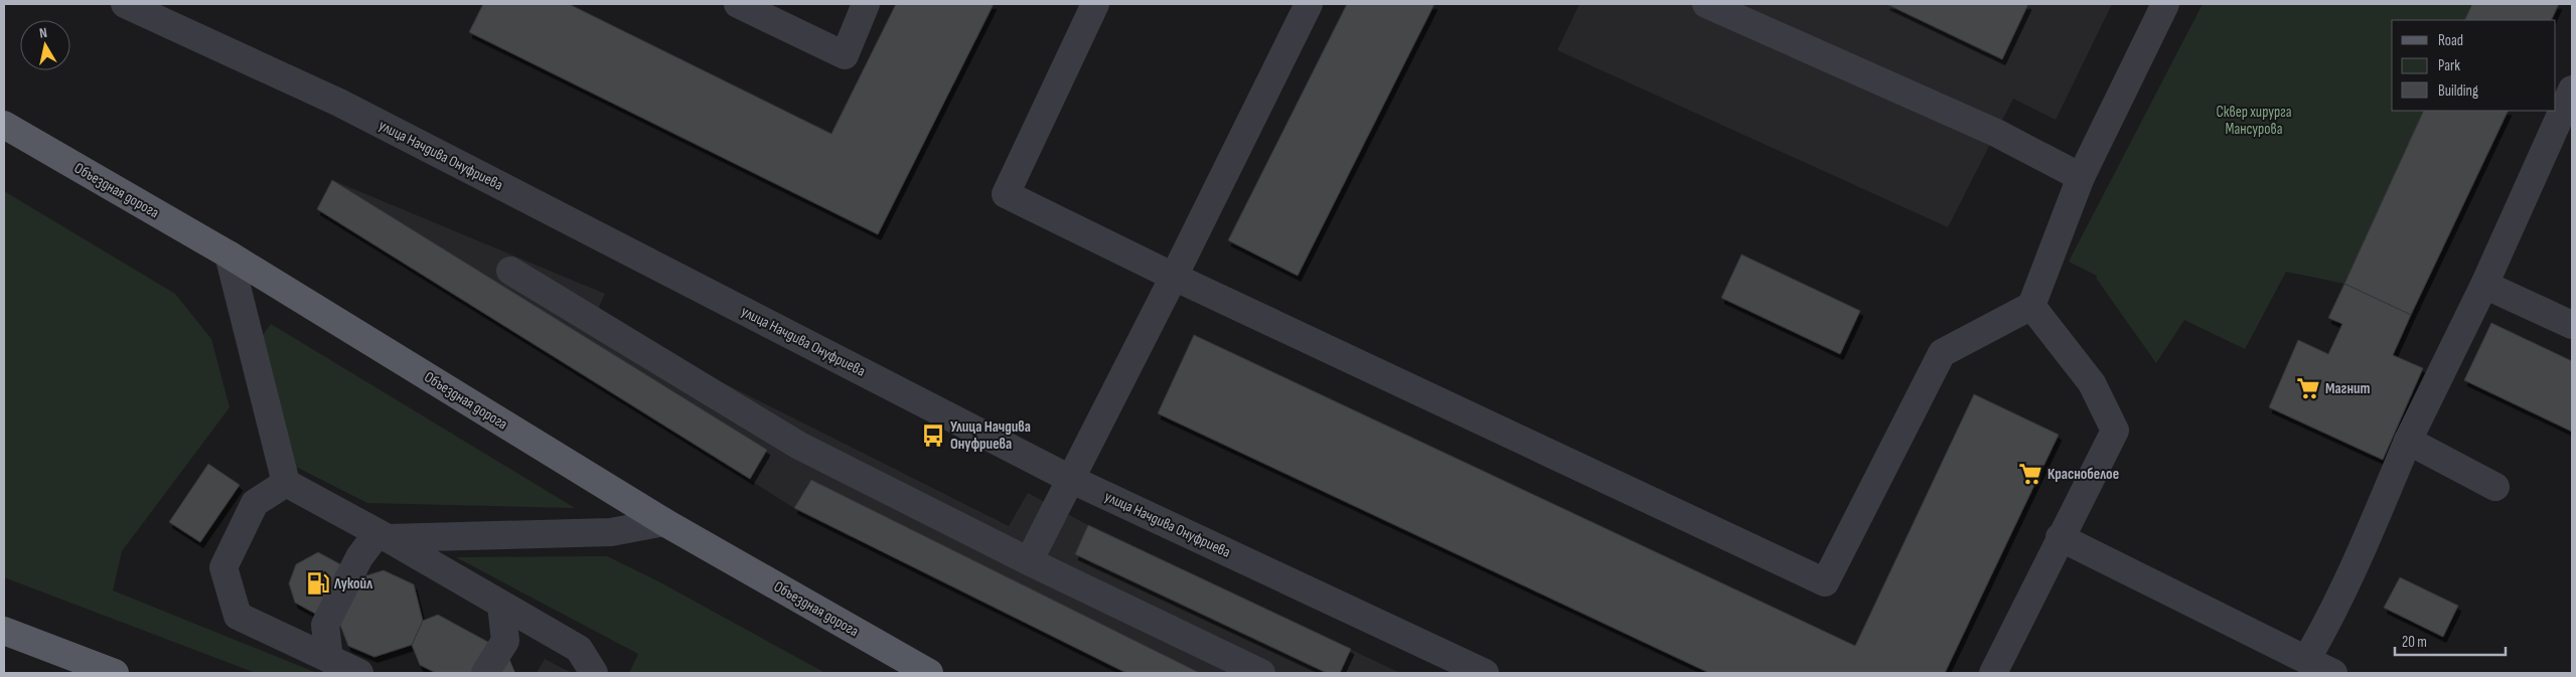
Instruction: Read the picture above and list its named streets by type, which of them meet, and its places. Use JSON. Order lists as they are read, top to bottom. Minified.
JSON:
{"streets":{"main road":["Объездная дорога"],"street":["улица Начдива Онуфриева"]},"parks":["Сквер хирурга Мансурова"],"places":{"supermarket":["Магнит","Краснобелое"],"bus stop":["Улица Начдива Онуфриева"],"fuel station":["Лукойл"]},"legend":["Road","Park","Building"],"scale_bar":"20 m","north":"top"}
